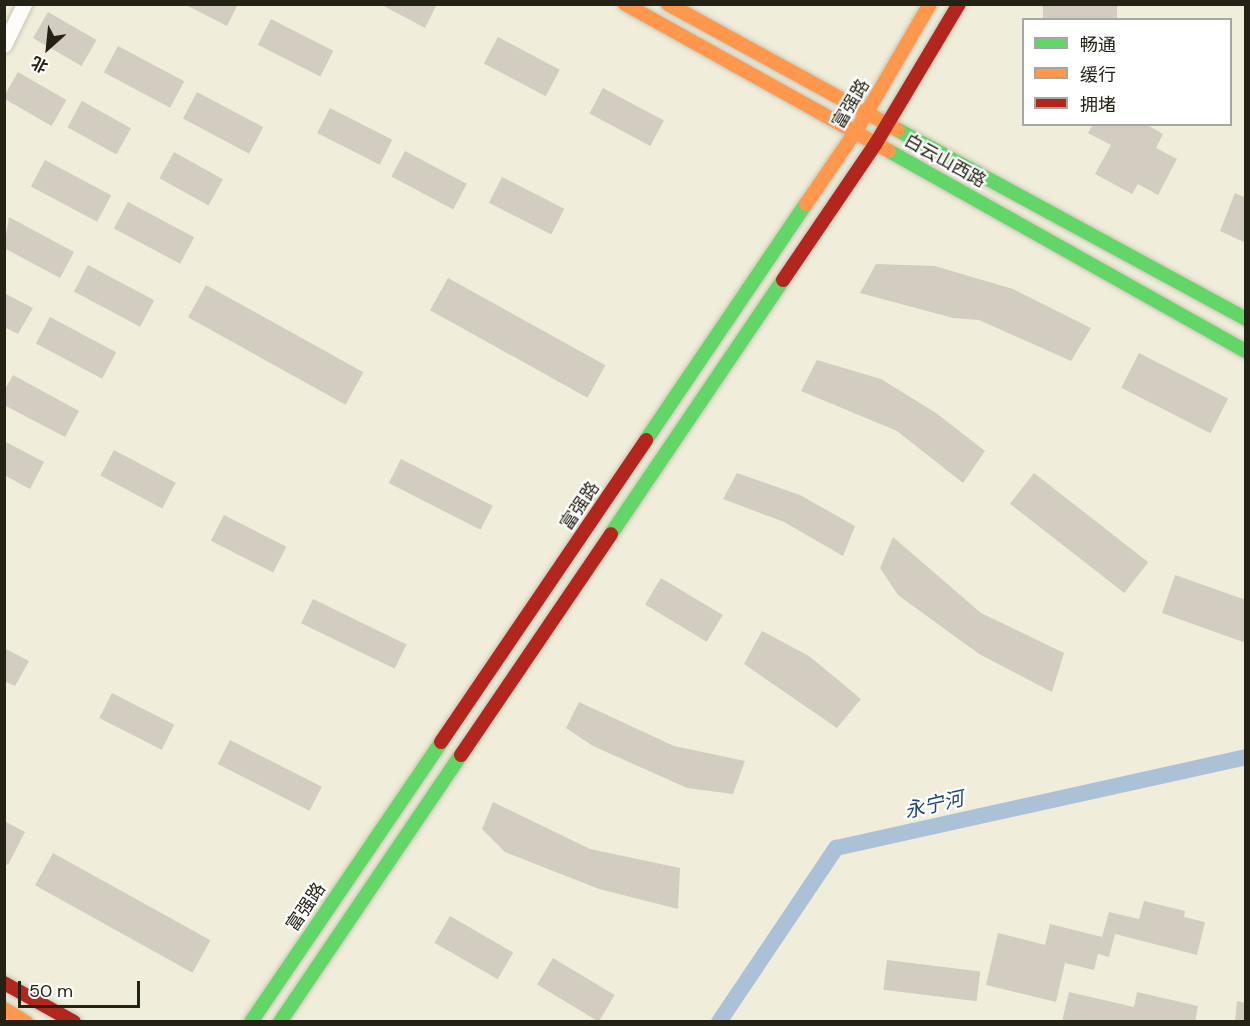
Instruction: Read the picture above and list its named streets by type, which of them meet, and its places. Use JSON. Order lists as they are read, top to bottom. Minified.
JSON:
{"streets":{"main road":["富强路","白云山西路"]},"crossings":[["富强路","白云山西路"]],"water":["永宁河"],"legend":["畅通","缓行","拥堵"],"scale_bar":"50 m","north":"bottom left"}
